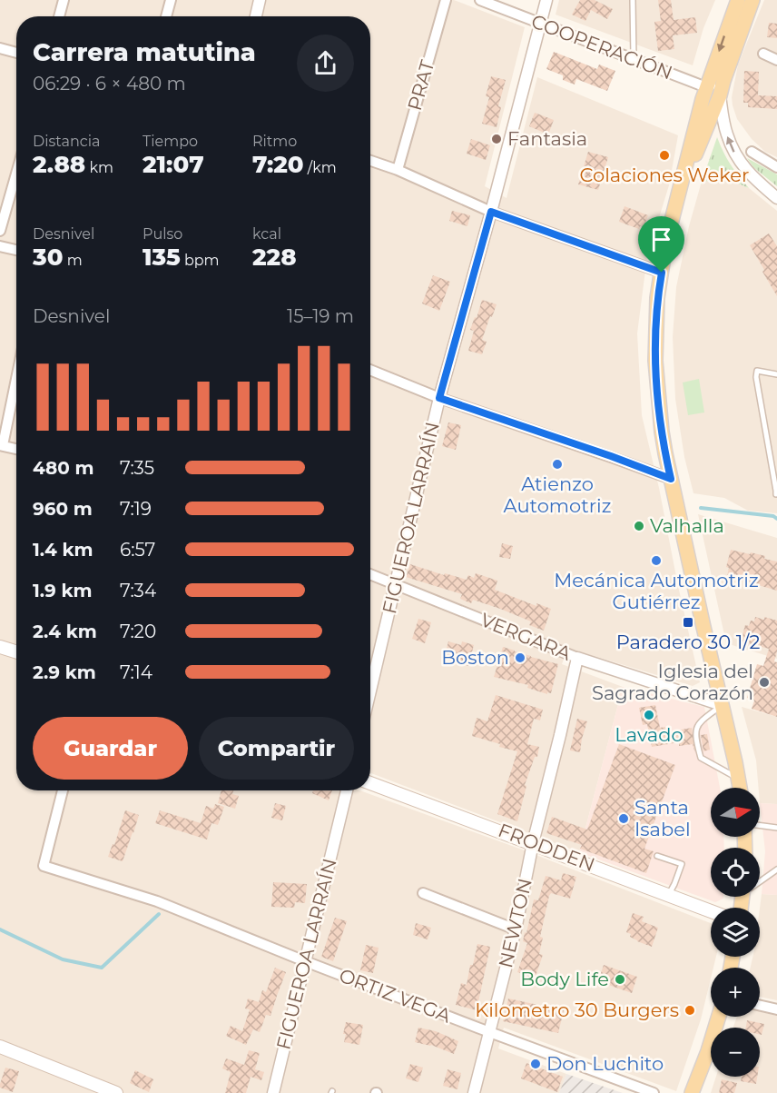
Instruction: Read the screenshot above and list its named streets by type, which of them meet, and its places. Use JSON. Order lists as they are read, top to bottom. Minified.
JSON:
{"streets":{"main road":["FRODDEN"],"street":["COOPERACIÓN","PRAT","FIGUEROA LARRAÍN","VERGARA","NEWTON","ORTIZ VEGA"]},"crossings":[["COOPERACIÓN","FIGUEROA LARRAÍN"],["FIGUEROA LARRAÍN","VERGARA"],["FIGUEROA LARRAÍN","ORTIZ VEGA"],["VERGARA","NEWTON"],["FRODDEN","NEWTON"],["NEWTON","ORTIZ VEGA"]],"places":{"other":["Fantasia","Colaciones Weker","Atienzo Automotriz","Valhalla","Mecánica Automotriz Gutiérrez","Boston","Iglesia del Sagrado Corazón","Lavado","Santa Isabel","Body Life","Kilometro 30 Burgers","Don Luchito"],"transit":["Paradero 30 1/2"]},"north":"right","page":{"heading":["Carrera matutina","06:29 · 6 × 480 m"],"stats":[["Distancia","2.88 km"],["Tiempo","21:07"],["Ritmo","7:20 /km"],["Desnivel","30 m"],["Pulso","135 bpm"],["kcal","228"]],"chart":["Desnivel","15–19 m"],"list":[{"name":"480 m","note":"7:35"},{"name":"960 m","note":"7:19"},{"name":"1.4 km","note":"6:57"},{"name":"1.9 km","note":"7:34"},{"name":"2.4 km","note":"7:20"},{"name":"2.9 km","note":"7:14"}],"buttons":["Guardar","Compartir"],"map_buttons":["+","−"]}}
